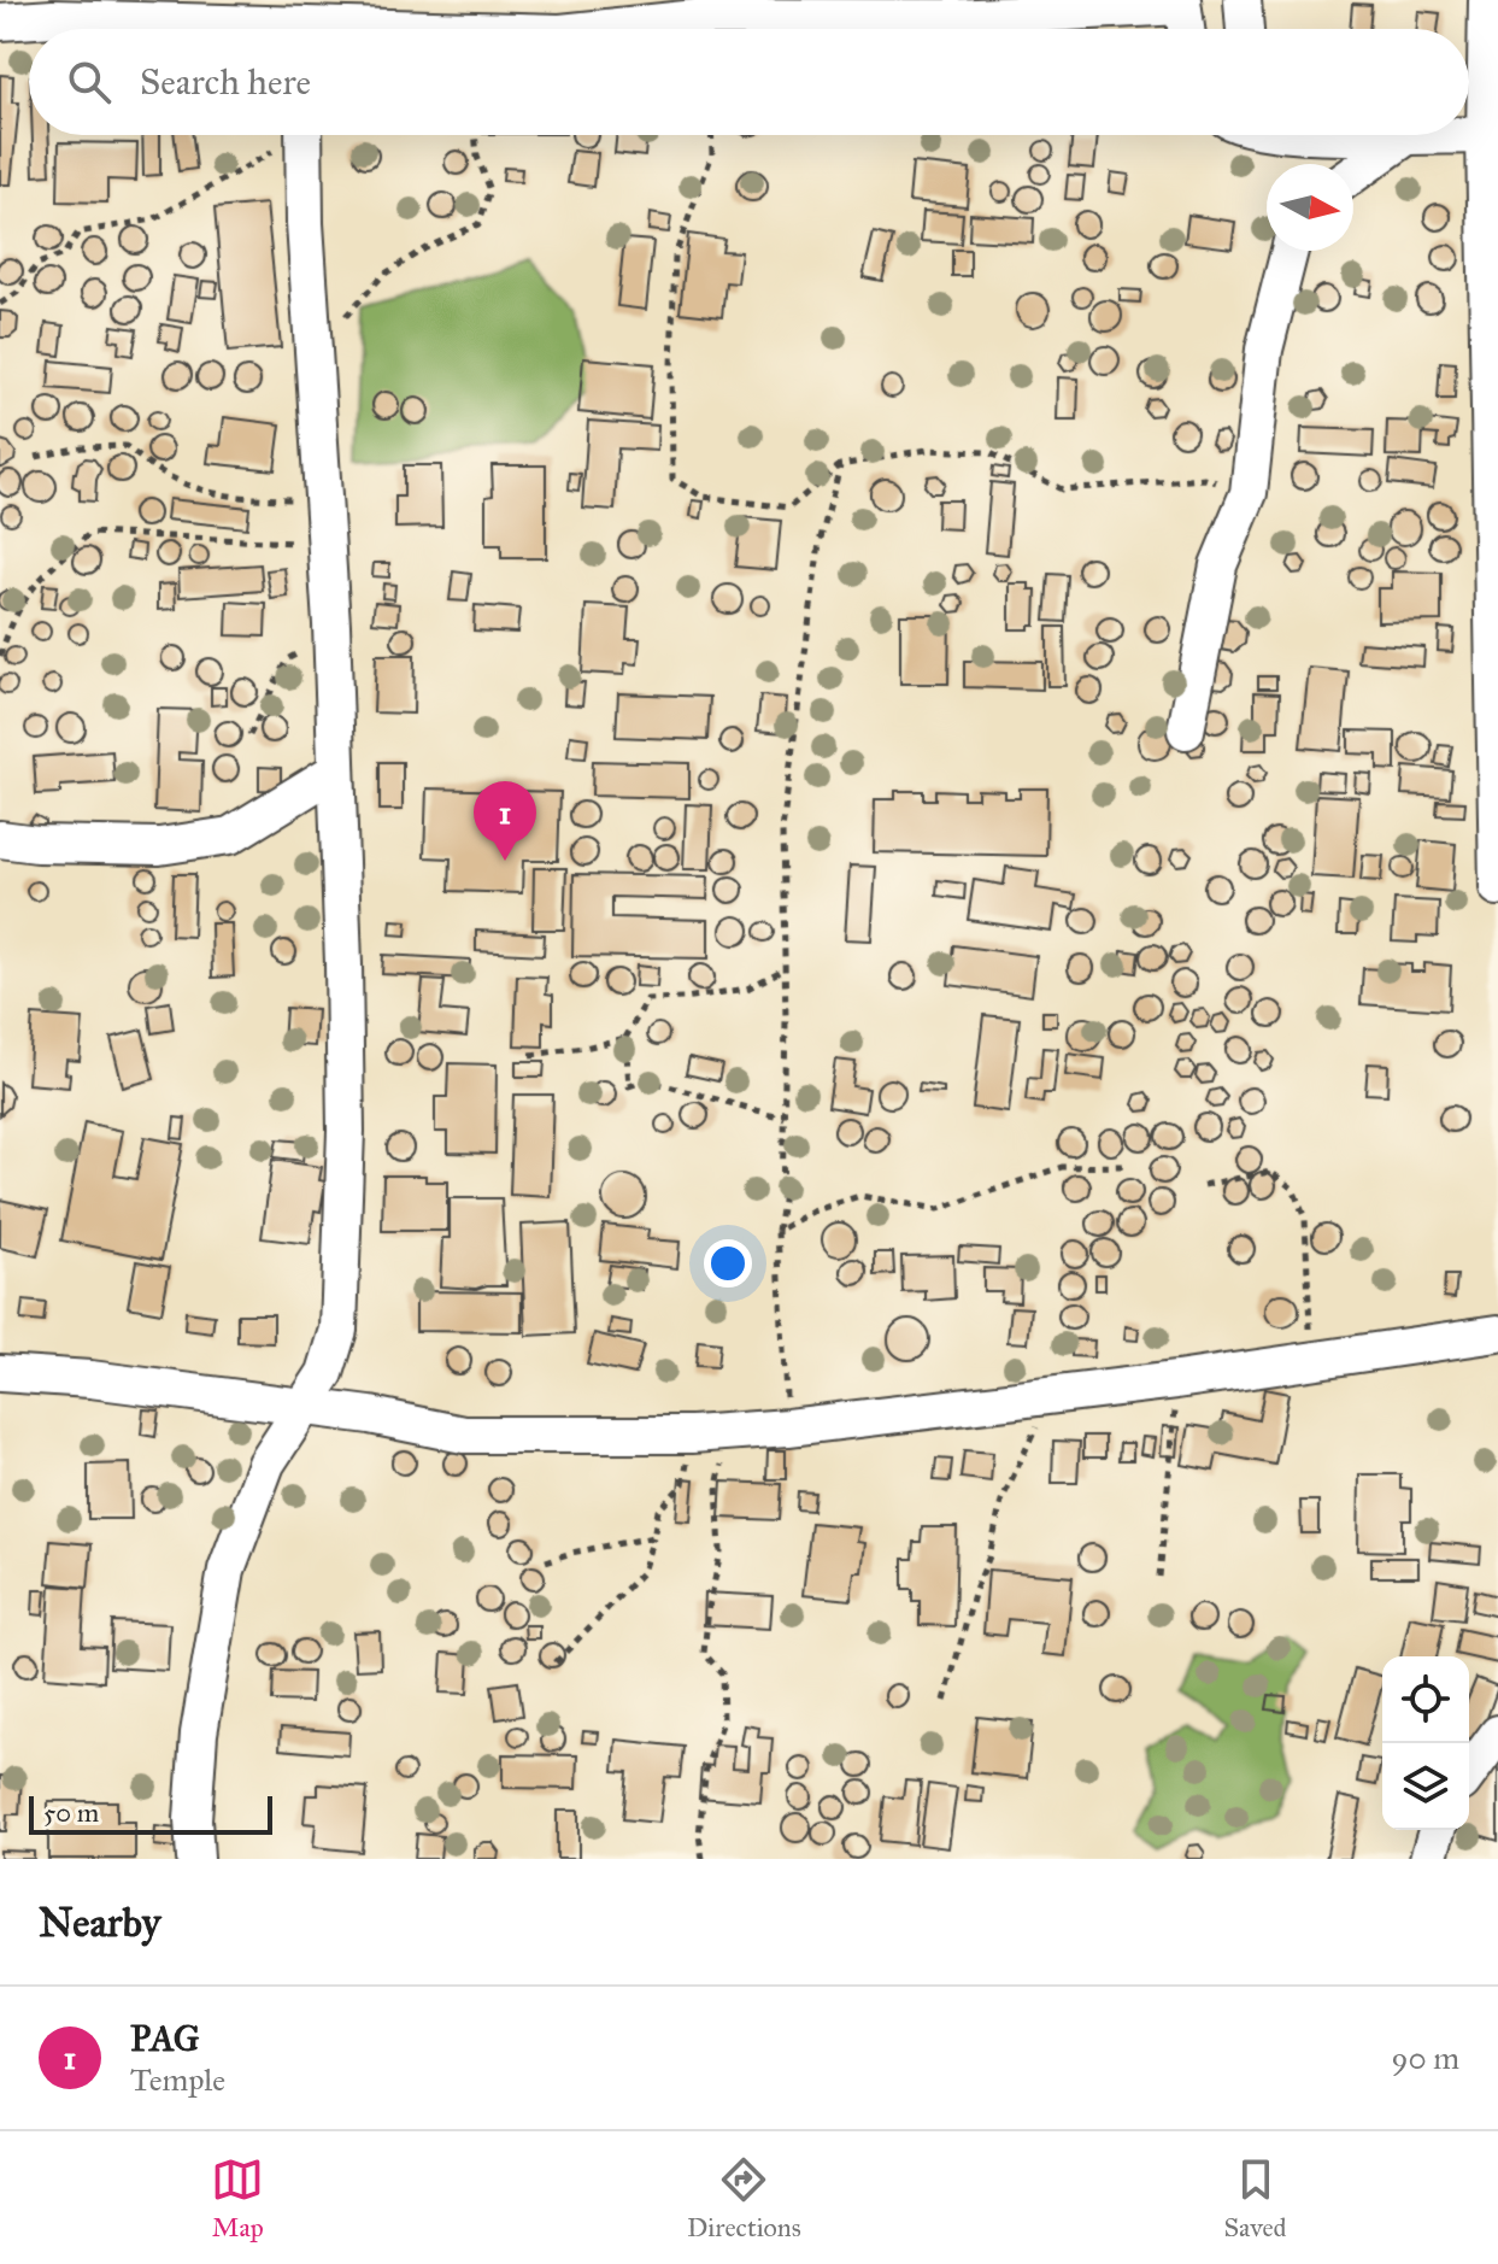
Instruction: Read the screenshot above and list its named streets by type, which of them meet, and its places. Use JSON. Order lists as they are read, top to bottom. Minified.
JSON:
{"scale_bar":"50 m","north":"right","page":{"search":"Search here","pins":"1","scale":"50 m","heading":"Nearby","list":[{"mark":"1","name":"PAG","note":"Temple","value":"90 m"}],"nav":["Map","Directions","Saved"]}}
